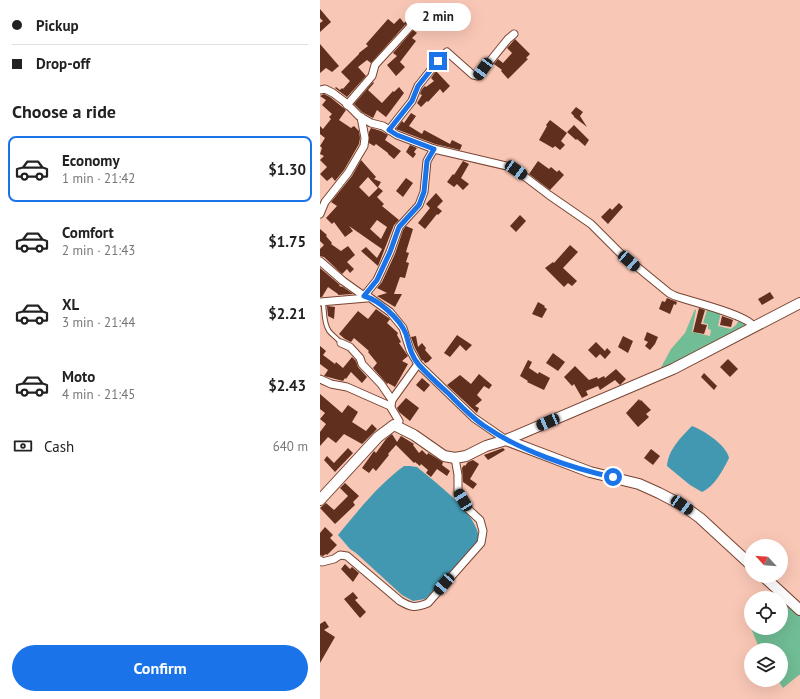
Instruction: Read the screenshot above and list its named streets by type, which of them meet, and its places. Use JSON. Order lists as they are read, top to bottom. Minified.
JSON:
{"north":"top left","page":{"banner":["Pickup","Drop-off"],"bubble":"2 min","heading":"Choose a ride","list":[{"name":"Economy","note":"1 min · 21:42","value":"$1.30"},{"name":"Comfort","note":"2 min · 21:43","value":"$1.75"},{"name":"XL","note":"3 min · 21:44","value":"$2.21"},{"name":"Moto","note":"4 min · 21:45","value":"$2.43"}],"pay":["Cash","640 m"],"buttons":"Confirm"}}
